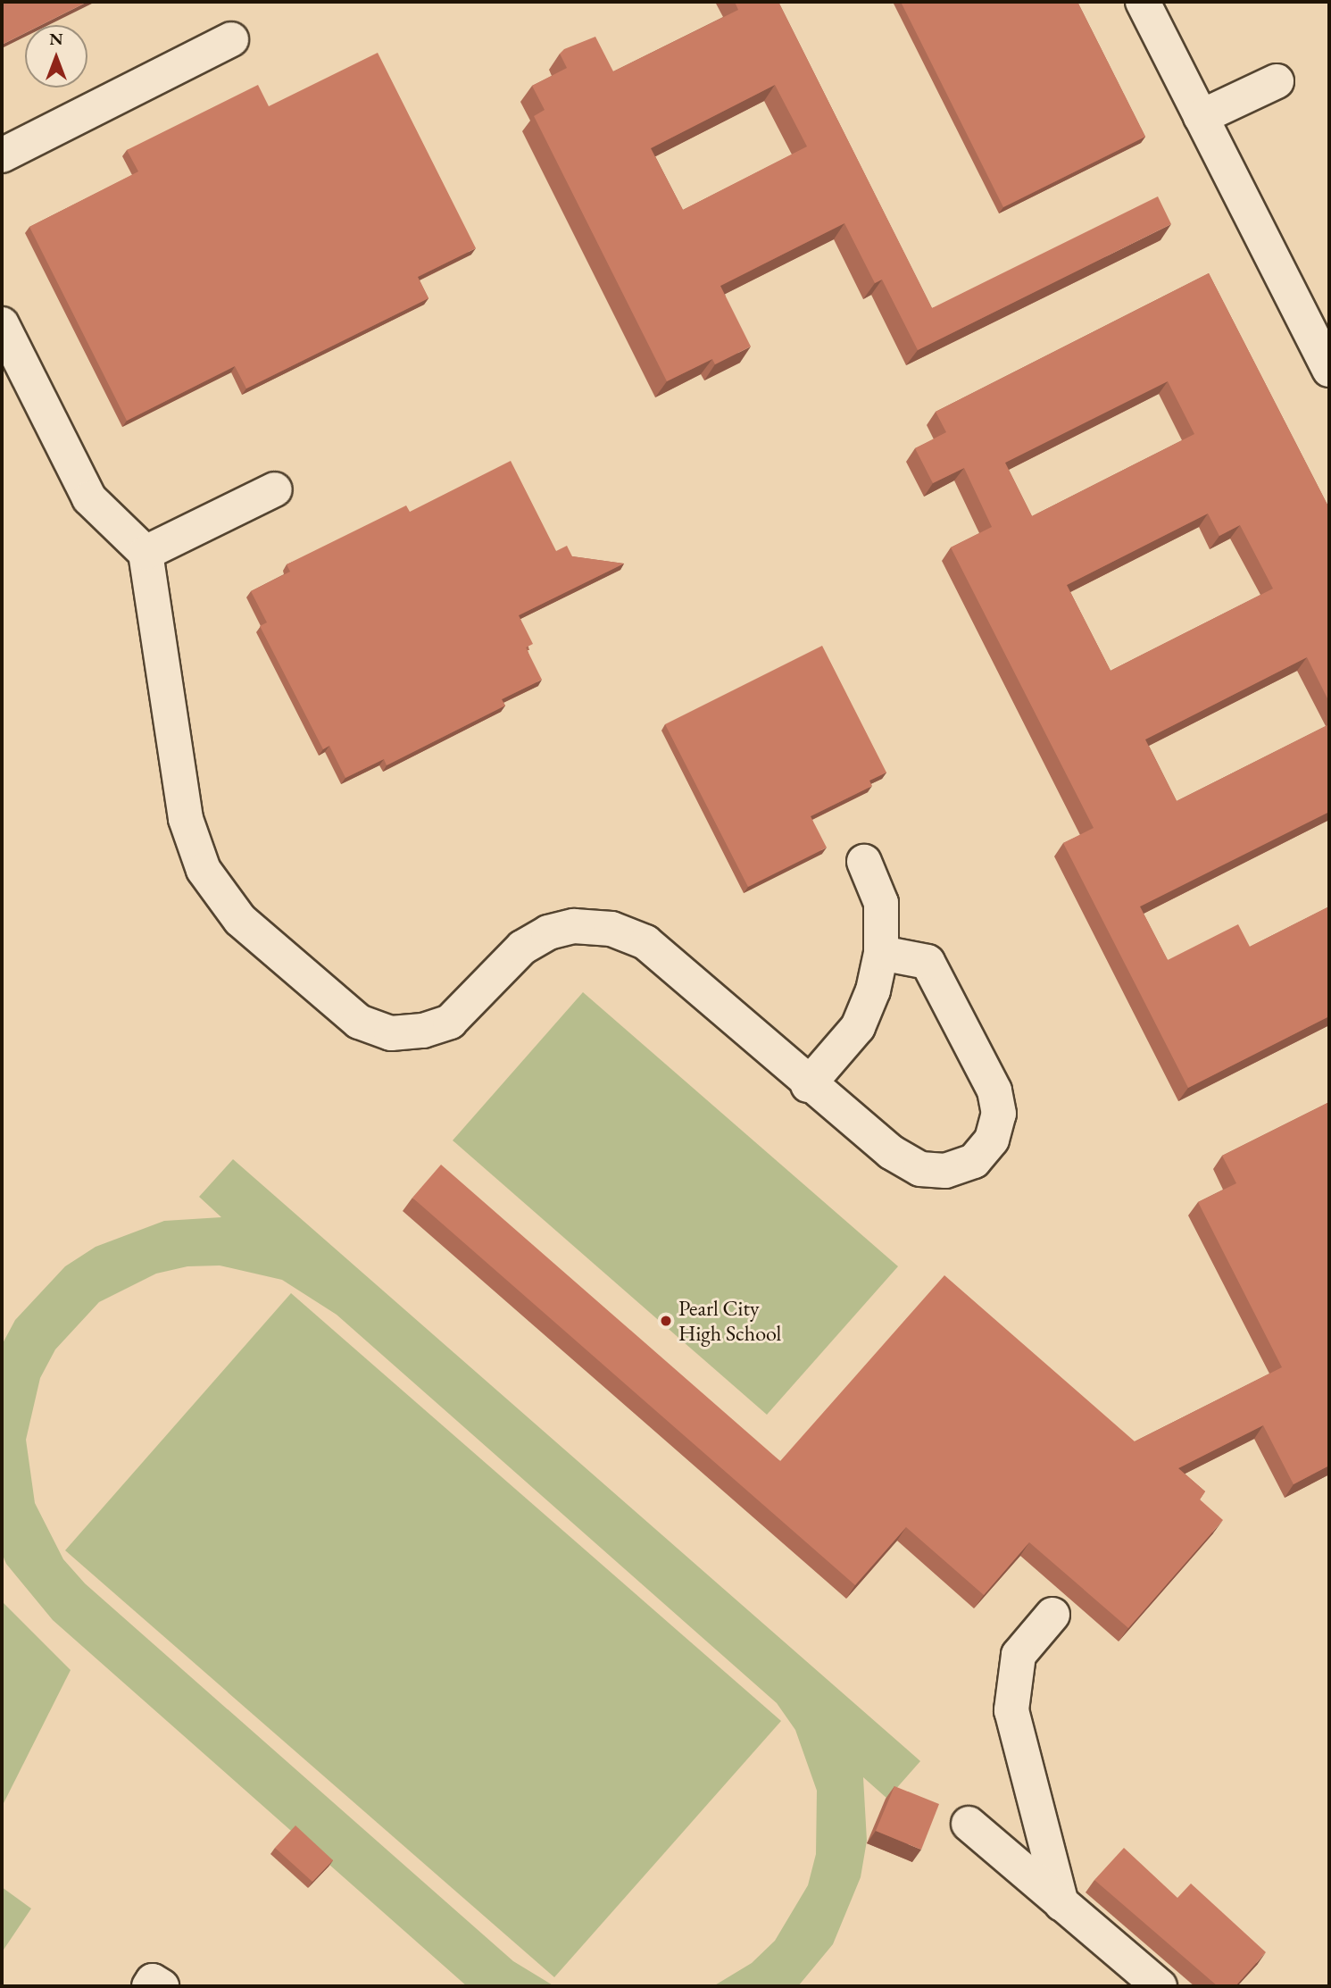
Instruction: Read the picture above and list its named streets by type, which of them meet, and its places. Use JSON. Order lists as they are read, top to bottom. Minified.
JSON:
{"places":["Pearl City High School"],"north":"top"}
